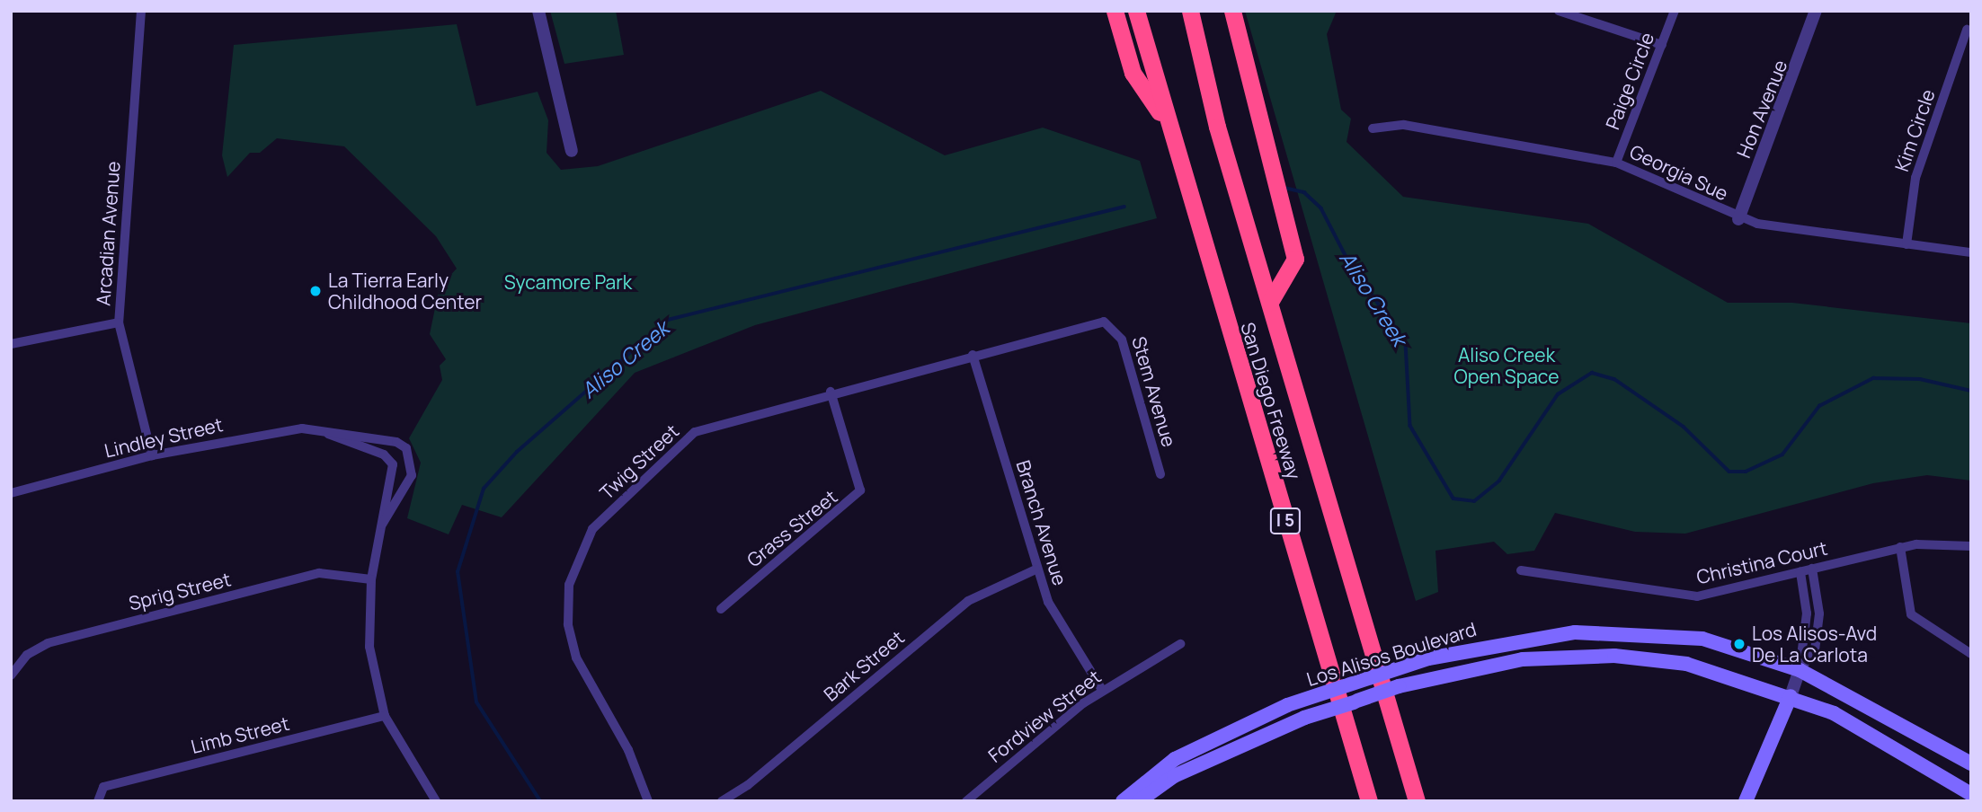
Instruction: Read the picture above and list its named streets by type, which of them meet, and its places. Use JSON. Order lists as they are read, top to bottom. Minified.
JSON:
{"streets":{"highway":["San Diego Freeway","I 5"],"main road":["Los Alisos Boulevard"],"street":["Paige Circle","Hon Avenue","Kim Circle","Georgia Sue","Arcadian Avenue","Stem Avenue","Lindley Street","Twig Street","Branch Avenue","Grass Street","Christina Court","Sprig Street","Bark Street","Fordview Street","Limb Street"]},"crossings":[["Paige Circle","Georgia Sue"],["Hon Avenue","Georgia Sue"],["Kim Circle","Georgia Sue"],["Arcadian Avenue","Lindley Street"],["Stem Avenue","Twig Street"],["Twig Street","Branch Avenue"],["Twig Street","Grass Street"],["Branch Avenue","Bark Street"],["Branch Avenue","Fordview Street"]],"water":["Aliso Creek"],"parks":["Sycamore Park","Aliso Creek Open Space"],"places":["La Tierra Early Childhood Center","Los Alisos-Avd De La Carlota"]}
